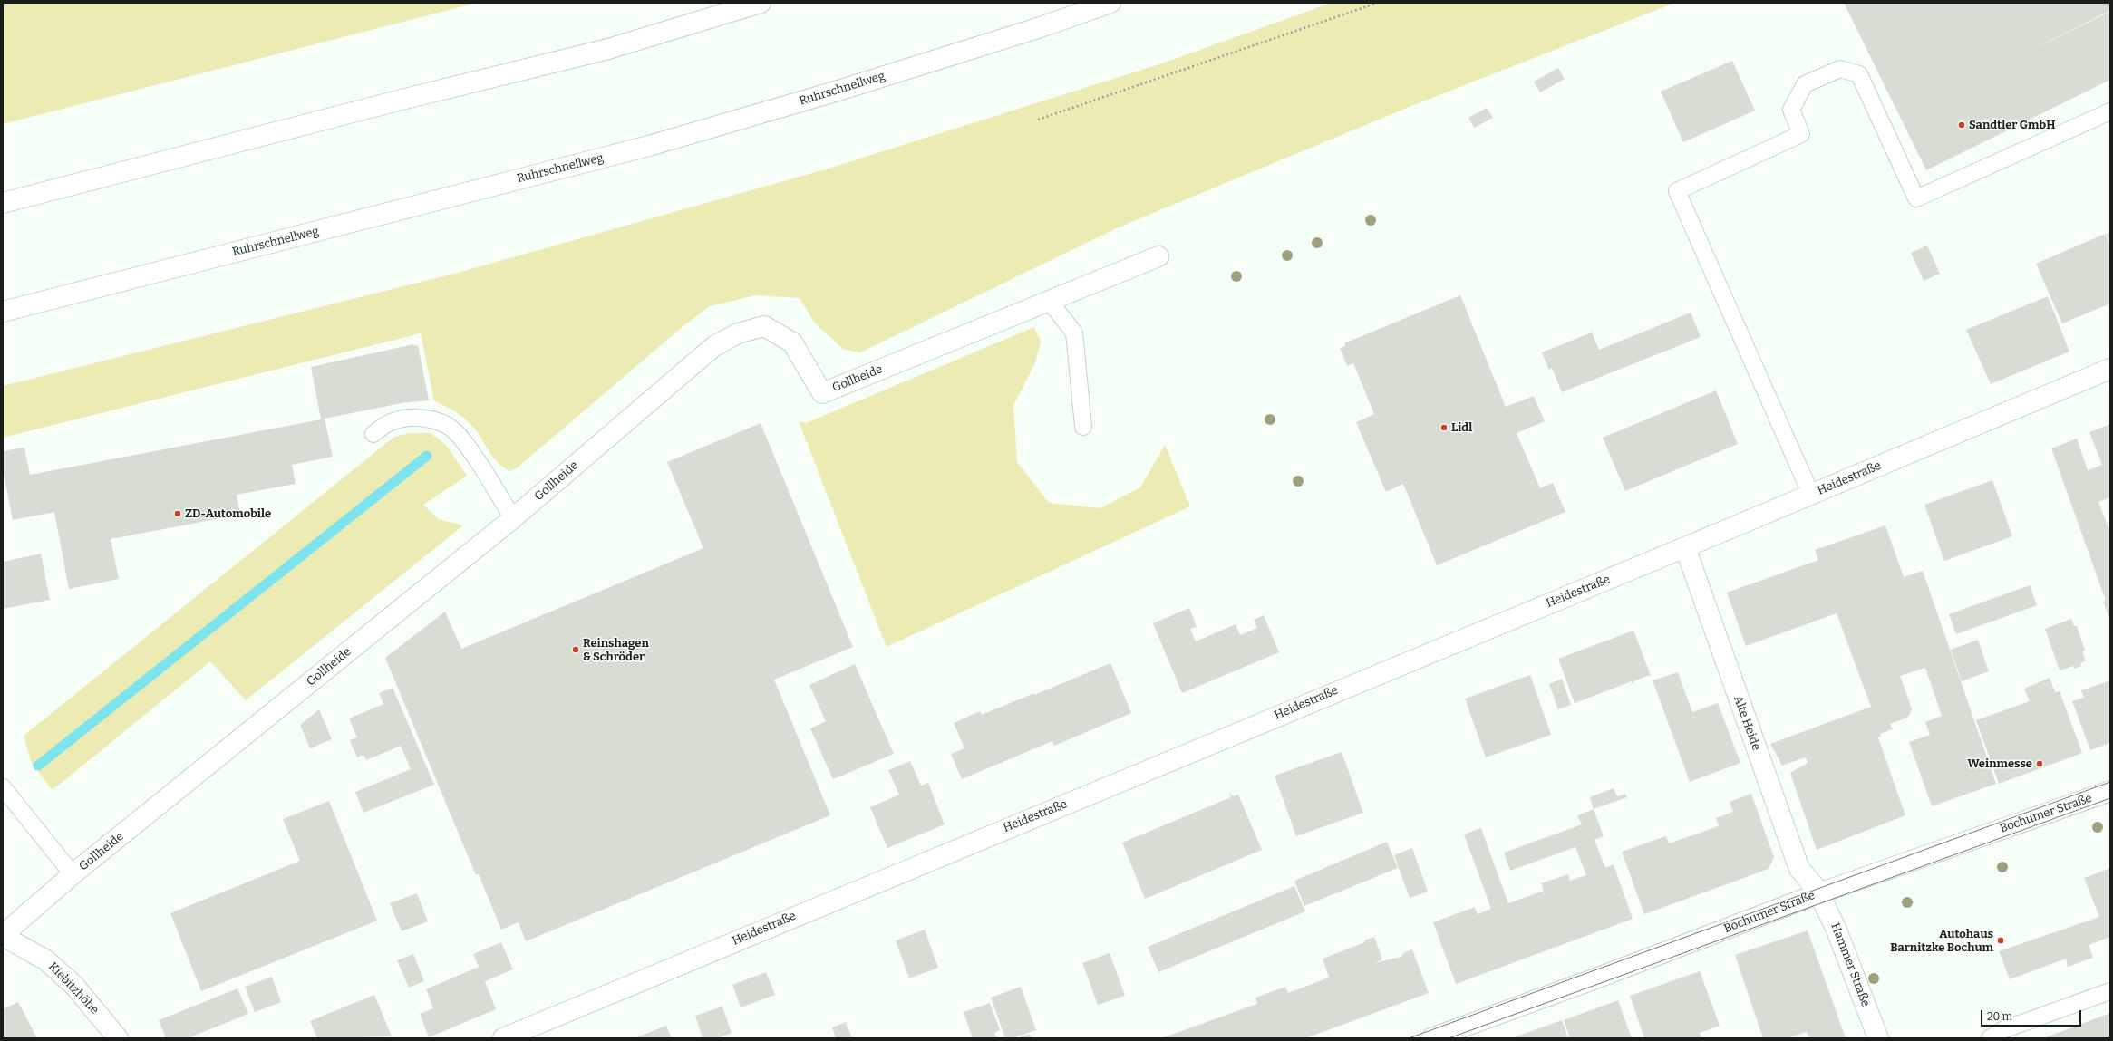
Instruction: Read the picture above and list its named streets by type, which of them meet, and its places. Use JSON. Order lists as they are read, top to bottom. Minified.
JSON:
{"streets":{"main road":["Ruhrschnellweg","Gollheide","Heidestraße","Alte Heide","Bochumer Straße","Hammer Straße","Kiebitzhöhe"]},"crossings":[["Gollheide","Kiebitzhöhe"],["Heidestraße","Alte Heide"],["Alte Heide","Bochumer Straße"],["Alte Heide","Hammer Straße"],["Bochumer Straße","Hammer Straße"]],"places":["Sandtler GmbH","Lidl","ZD-Automobile","Reinshagen & Schröder","Weinmesse","Autohaus Barnitzke Bochum"],"scale_bar":"20 m"}
